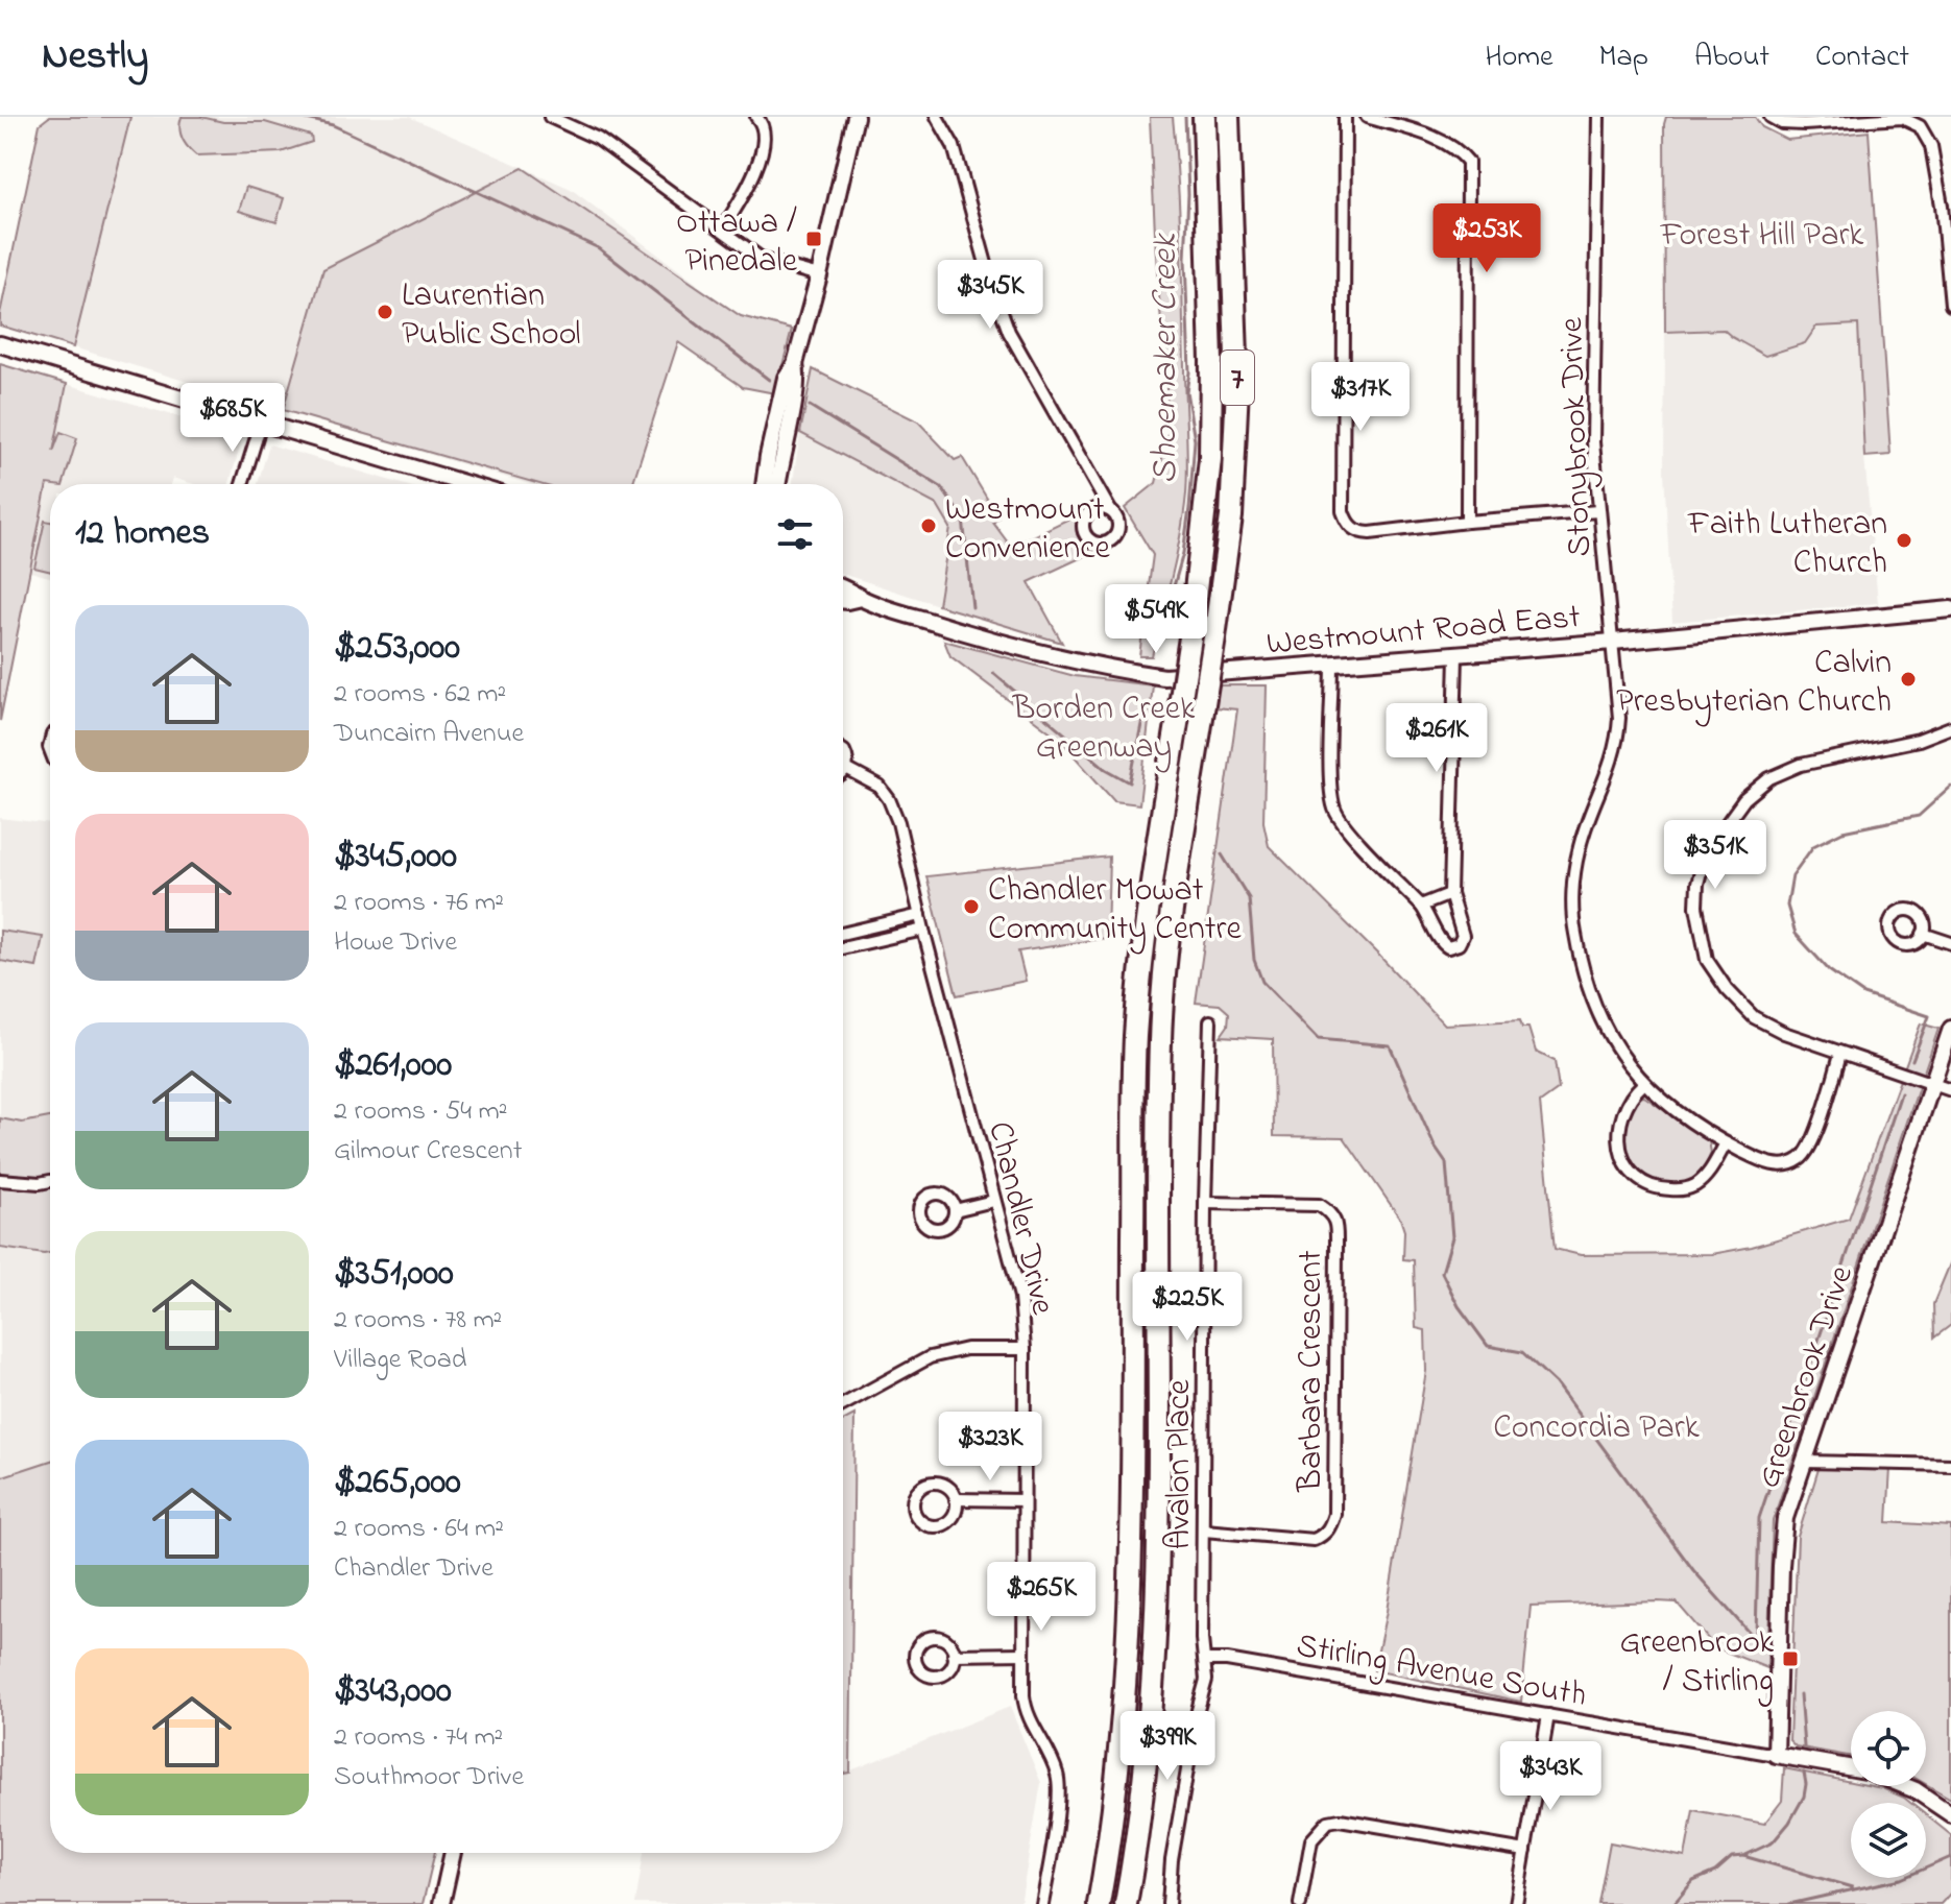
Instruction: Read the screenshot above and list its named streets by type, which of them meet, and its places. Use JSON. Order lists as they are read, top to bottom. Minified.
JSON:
{"streets":{"highway":["7"],"main road":["Westmount Road East","Greenbrook Drive","Stirling Avenue South"],"street":["Stonybrook Drive","Chandler Drive","Barbara Crescent","Avalon Place"]},"crossings":[["Stonybrook Drive","Westmount Road East"],["Barbara Crescent","Avalon Place"],["Greenbrook Drive","Stirling Avenue South"],["Avalon Place","Stirling Avenue South"]],"water":["Shoemaker Creek"],"parks":["Forest Hill Park","Borden Creek Greenway","Concordia Park"],"places":{"transit":["Ottawa / Pinedale","Greenbrook / Stirling"],"other":["Laurentian Public School","Westmount Convenience","Faith Lutheran Church","Calvin Presbyterian Church","Chandler Mowat Community Centre"]},"page":{"header":"Nestly","nav":["Home","Map","About","Contact"],"price":["$253K","$345K","$317K","$685K","$549K","$261K","$351K","$225K","$323K","$265K","$399K","$343K"],"heading":"12 homes","list":[{"name":"$253,000","note":"2 rooms · 62 m² · Duncairn Avenue"},{"name":"$345,000","note":"2 rooms · 76 m² · Howe Drive"},{"name":"$261,000","note":"2 rooms · 54 m² · Gilmour Crescent"},{"name":"$351,000","note":"2 rooms · 78 m² · Village Road"},{"name":"$265,000","note":"2 rooms · 64 m² · Chandler Drive"},{"name":"$343,000","note":"2 rooms · 74 m² · Southmoor Drive"}]}}
